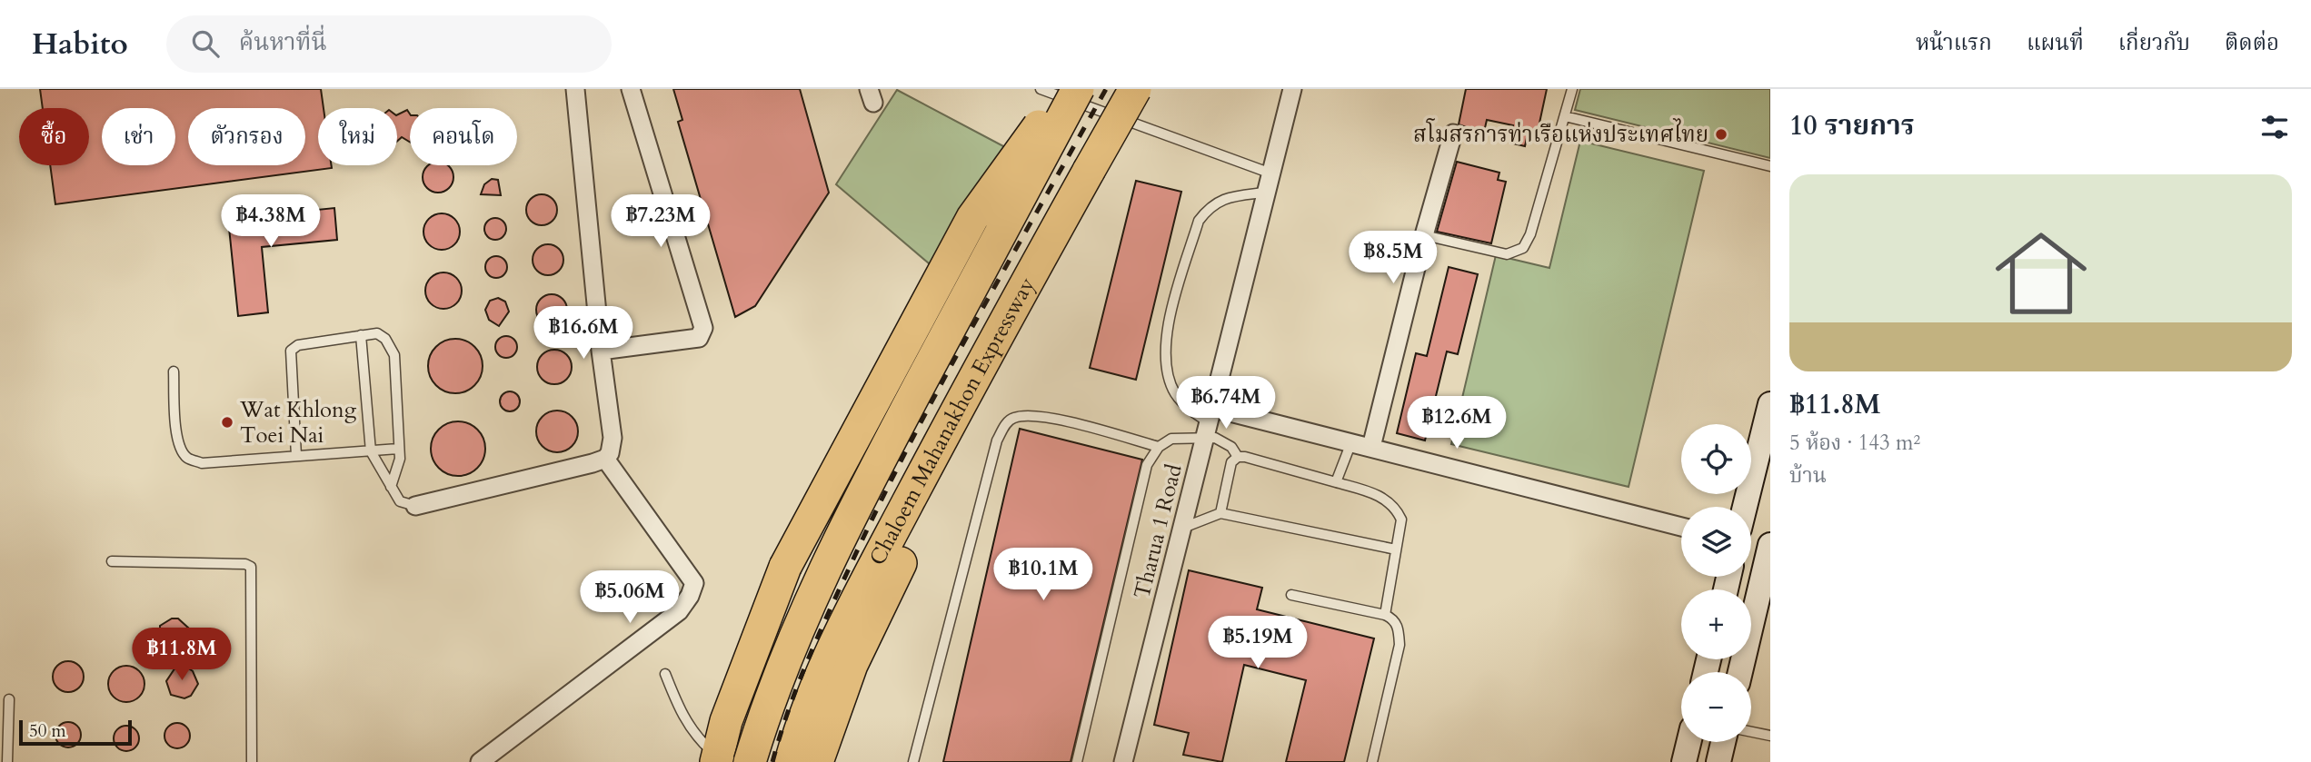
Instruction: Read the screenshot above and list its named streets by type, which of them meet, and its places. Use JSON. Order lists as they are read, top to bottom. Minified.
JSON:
{"streets":{"highway":["Chaloem Mahanakhon Expressway"],"street":["Tharua 1 Road"]},"places":["สโมสรการท่าเรือแห่งประเทศไทย","Wat Khlong Toei Nai"],"scale_bar":"50 m","page":{"header":"Habito","search":"ค้นหาที่นี่","nav":["หน้าแรก","แผนที่","เกี่ยวกับ","ติดต่อ"],"heading":"10 รายการ","chip":["ซื้อ","เช่า","ตัวกรอง","ใหม่","คอนโด"],"list":[{"name":"฿11.8M","note":"5 ห้อง · 143 m² · บ้าน"}],"price":["฿4.38M","฿7.23M","฿8.5M","฿16.6M","฿6.74M","฿12.6M","฿10.1M","฿5.06M","฿5.19M","฿11.8M"],"map_buttons":["+","−"],"scale":"50 m"}}
